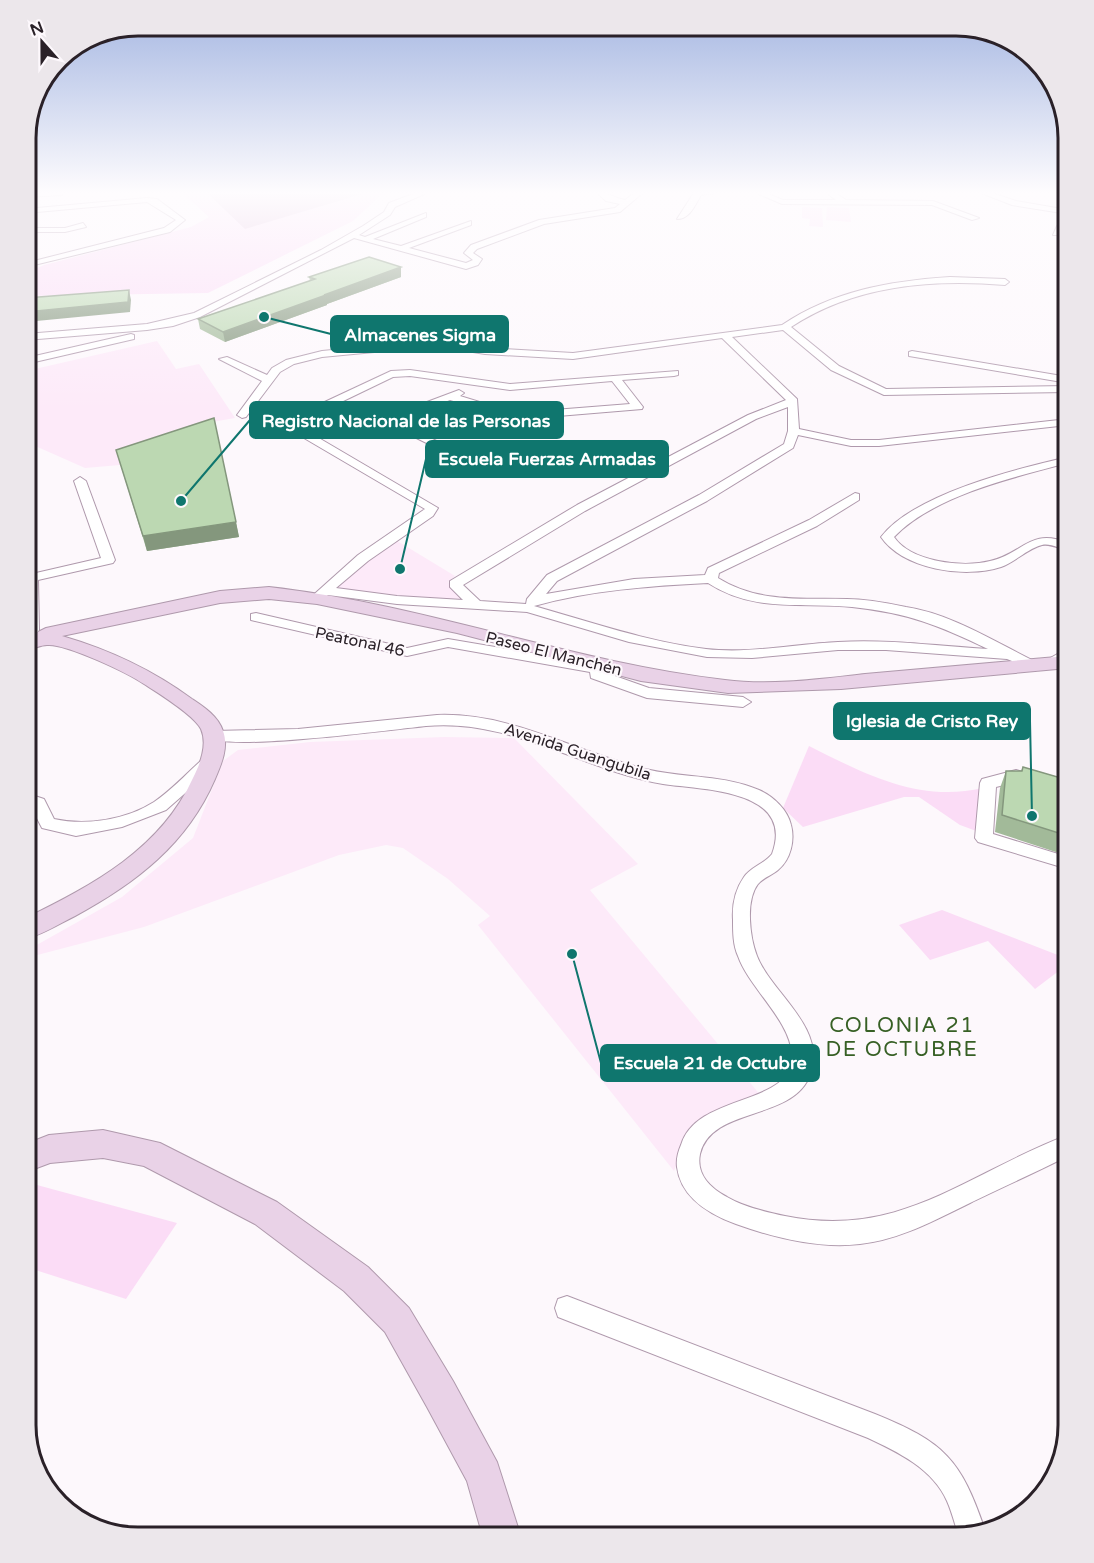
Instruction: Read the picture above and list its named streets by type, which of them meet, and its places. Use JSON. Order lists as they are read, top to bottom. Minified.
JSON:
{"streets":{"street":["Peatonal 46","Paseo El Manchén","Avenida Guangubila"]},"crossings":[["Peatonal 46","Paseo El Manchén"]],"districts":["COLONIA 21 DE OCTUBRE"],"places":["Almacenes Sigma","Registro Nacional de las Personas","Escuela Fuerzas Armadas","Iglesia de Cristo Rey","Escuela 21 de Octubre"],"north":"top"}
